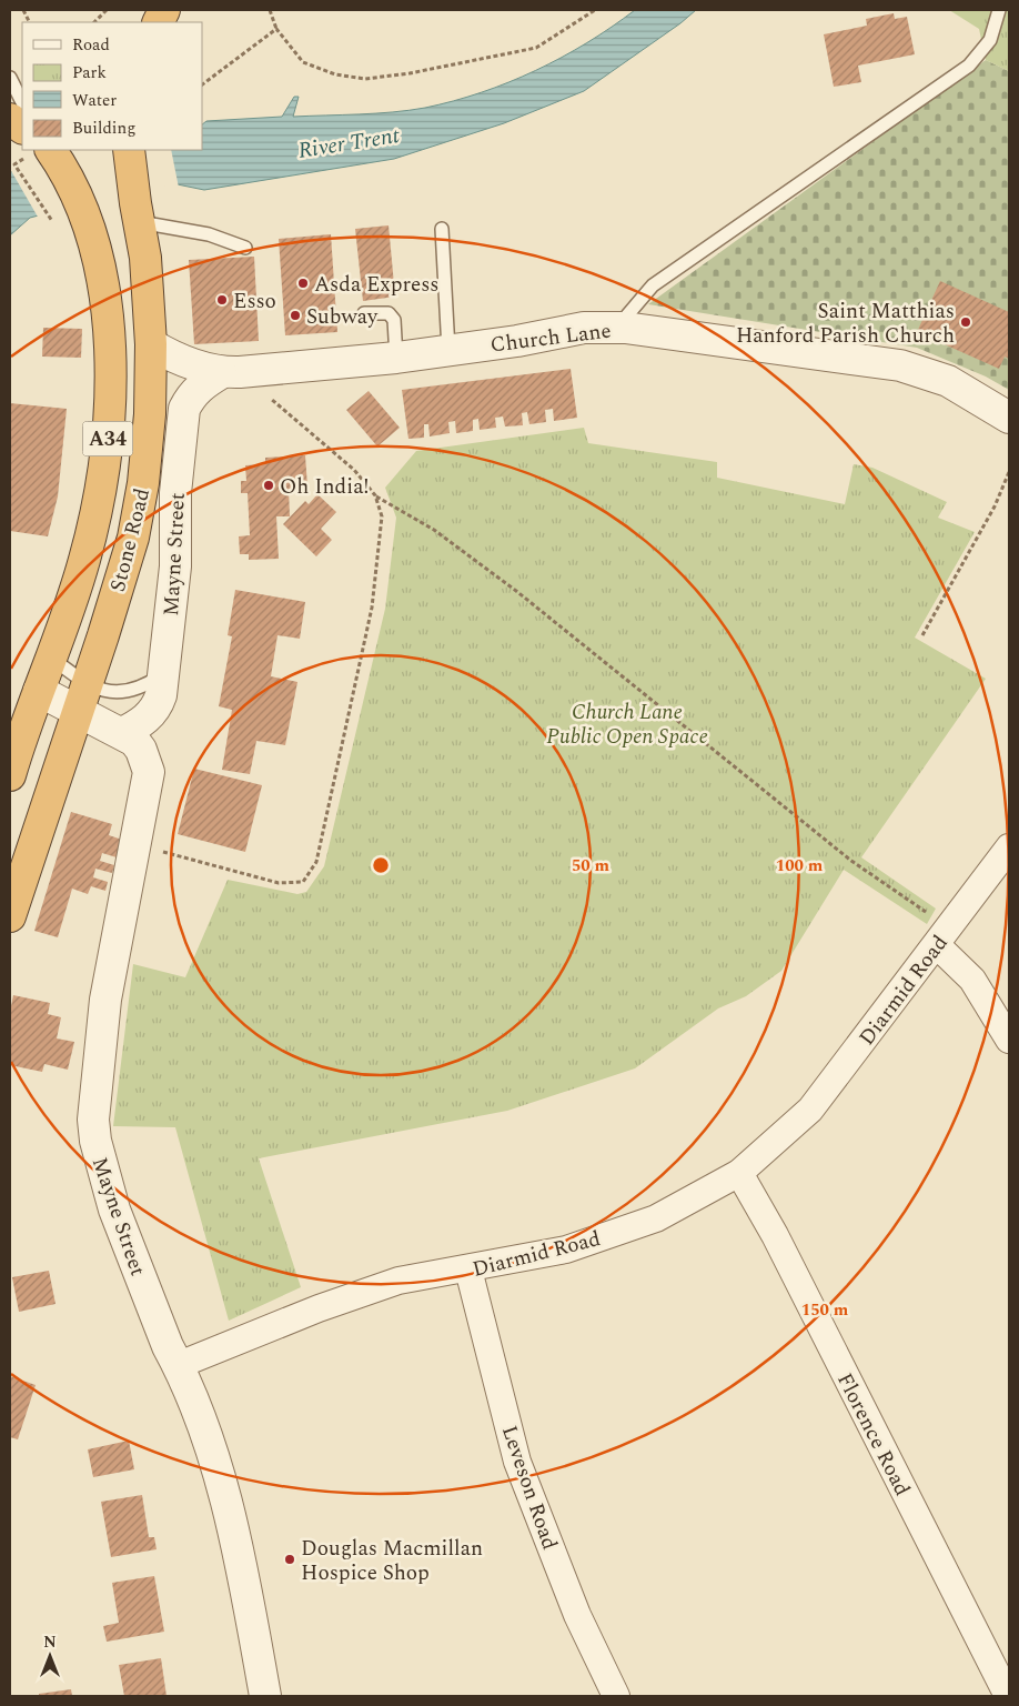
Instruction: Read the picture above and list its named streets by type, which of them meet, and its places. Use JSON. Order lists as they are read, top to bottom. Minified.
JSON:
{"streets":{"highway":["A34","Stone Road"],"street":["Church Lane","Mayne Street","Diarmid Road","Florence Road","Leveson Road"]},"crossings":[["Church Lane","Stone Road"],["Church Lane","Mayne Street"],["Stone Road","Mayne Street"],["Mayne Street","Diarmid Road"],["Diarmid Road","Florence Road"],["Diarmid Road","Leveson Road"]],"water":["River Trent"],"parks":["Church Lane Public Open Space"],"places":["Asda Express","Esso","Subway","Saint Matthias Hanford Parish Church","Oh India!","Douglas Macmillan Hospice Shop"],"legend":["Road","Park","Water","Building"],"north":"top","rings":["50 m","100 m","150 m"]}
